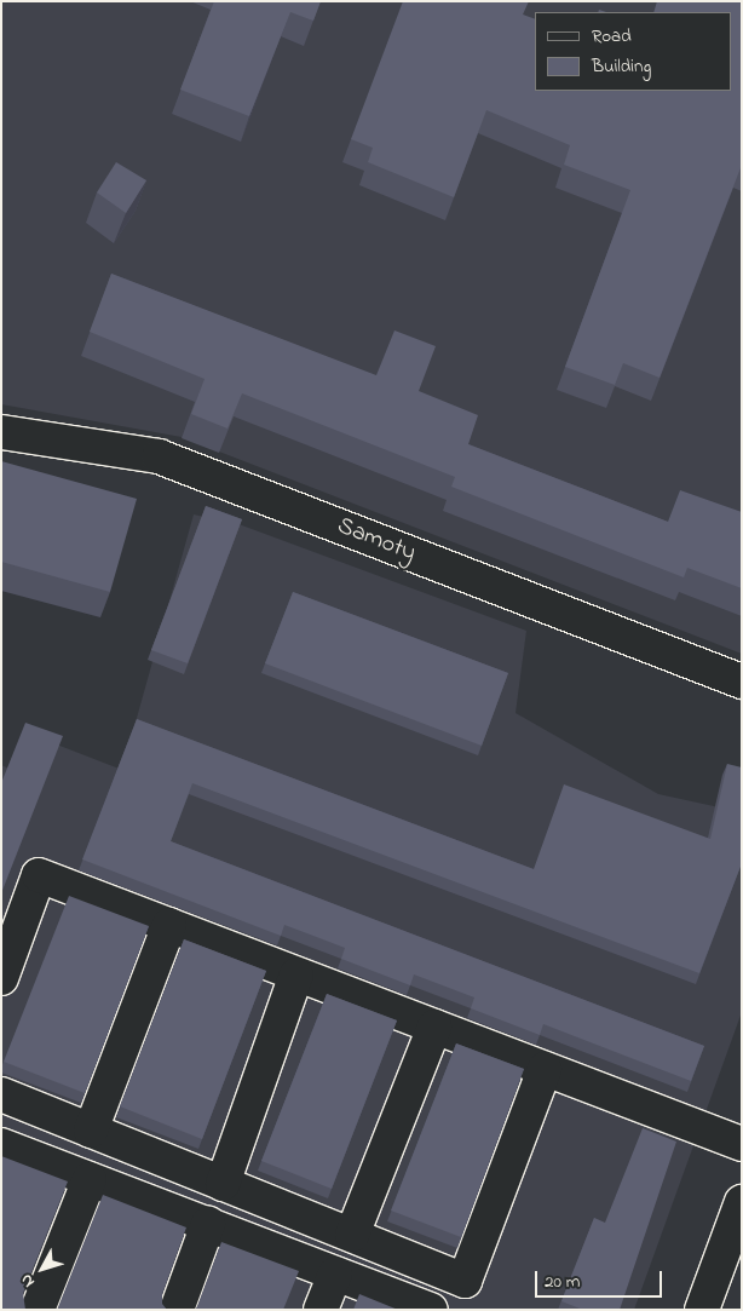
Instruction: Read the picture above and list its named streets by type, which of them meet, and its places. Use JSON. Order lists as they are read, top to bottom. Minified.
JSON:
{"streets":{"street":["Samoty"]},"legend":["Road","Building"],"scale_bar":"20 m","north":"bottom left"}
